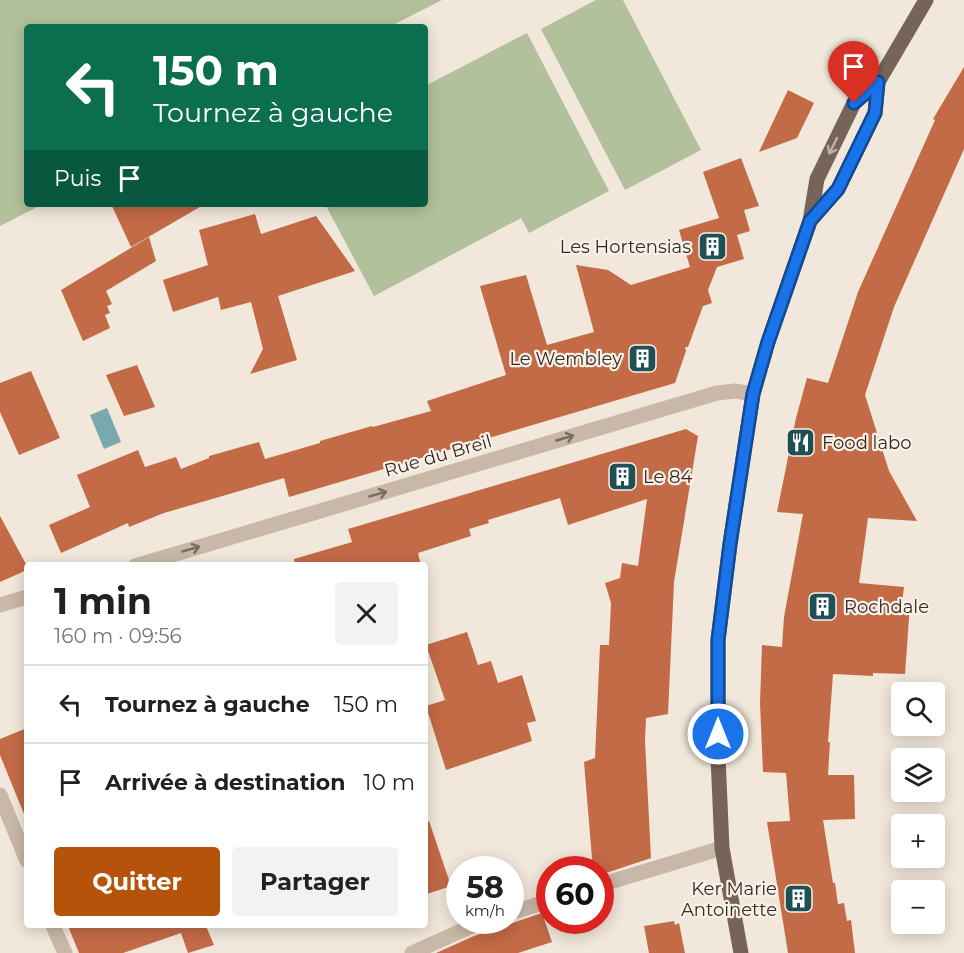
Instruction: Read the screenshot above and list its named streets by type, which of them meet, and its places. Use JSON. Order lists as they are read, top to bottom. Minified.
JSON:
{"streets":{"street":["Rue du Breil"]},"one_way":["Rue du Breil"],"places":{"building":["Les Hortensias","Le Wembley","Le 84","Rochdale","Ker Marie Antoinette"],"restaurant":["Food labo"]},"page":{"turn":["150 m","Tournez à gauche"],"then":"Puis","heading":["1 min","160 m · 09:56"],"list":[{"name":"Tournez à gauche","value":"150 m"},{"name":"Arrivée à destination","value":"10 m"}],"map_buttons":["+","−"],"buttons":["Quitter","Partager"],"speed":"58 km/h","limit":"60"}}
